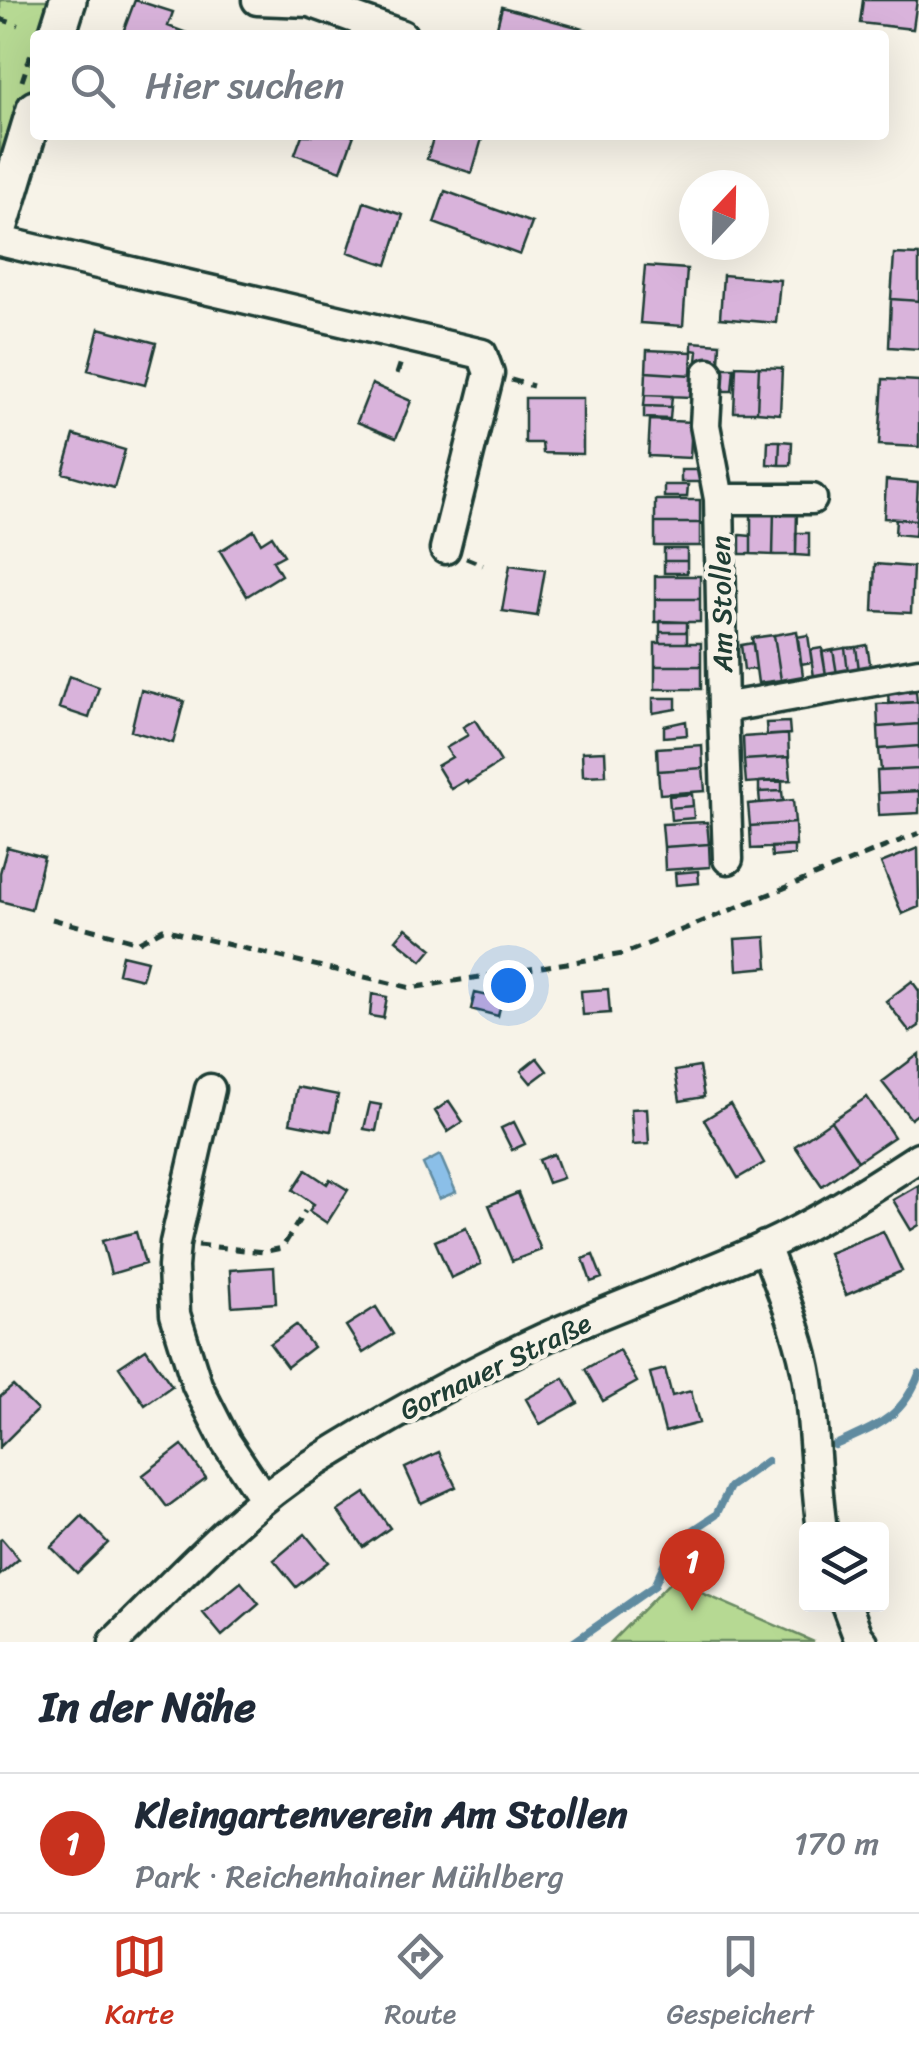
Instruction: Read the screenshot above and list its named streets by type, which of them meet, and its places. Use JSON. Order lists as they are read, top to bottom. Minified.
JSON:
{"streets":{"street":["Am Stollen","Gornauer Straße"]},"north":"top","page":{"search":"Hier suchen","pins":"1","heading":"In der Nähe","list":[{"mark":"1","name":"Kleingartenverein Am Stollen","note":"Park · Reichenhainer Mühlberg","value":"170 m"}],"nav":["Karte","Route","Gespeichert"]}}
